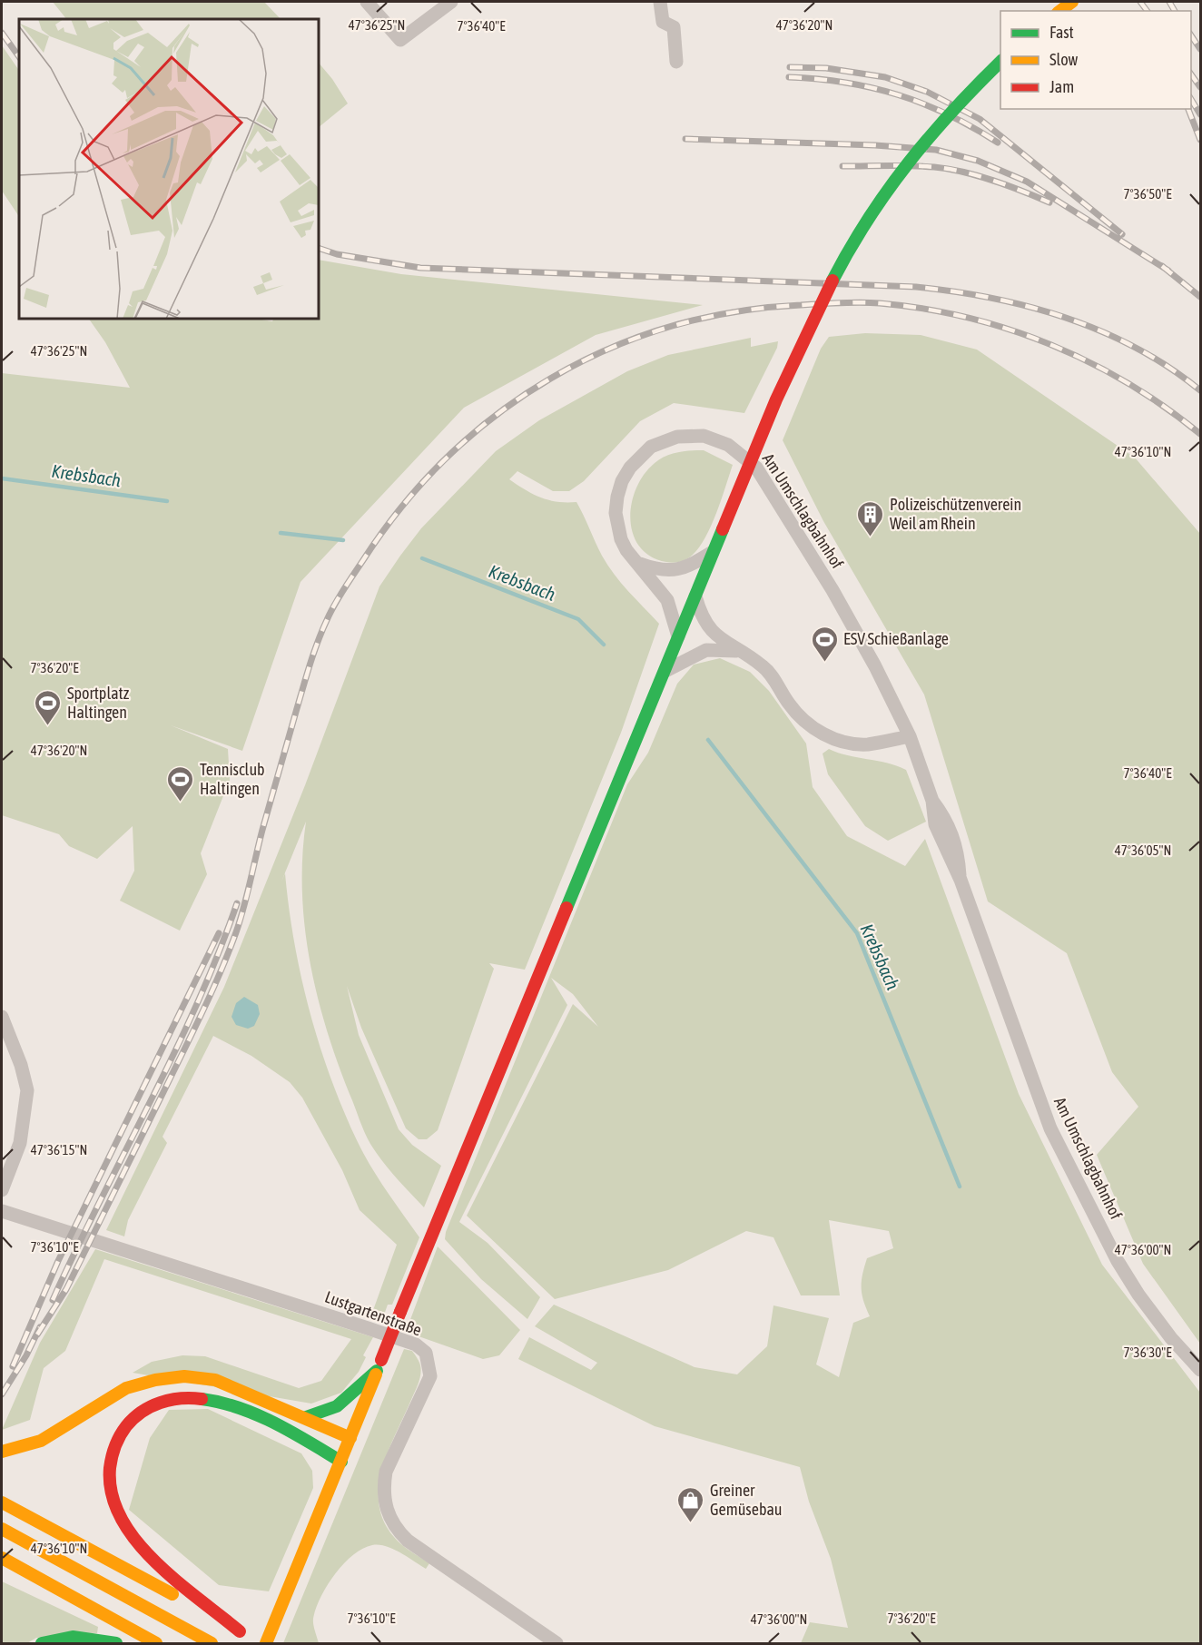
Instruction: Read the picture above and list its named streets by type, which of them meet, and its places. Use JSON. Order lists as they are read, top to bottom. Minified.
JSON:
{"streets":{"street":["Am Umschlagbahnhof","Lustgartenstraße"]},"water":["Krebsbach"],"places":{"building":["Polizeischützenverein Weil am Rhein"],"sports":["ESV Schießanlage","Sportplatz Haltingen","Tennisclub Haltingen"],"shop":["Greiner Gemüsebau"]},"legend":["Fast","Slow","Jam"],"coordinates":["47°36'25\"N","47°36'20\"N","7°36'40\"E","7°36'50\"E","47°36'10\"N","7°36'20\"E","47°36'05\"N","47°36'15\"N","7°36'10\"E","47°36'00\"N","7°36'30\"E"]}
